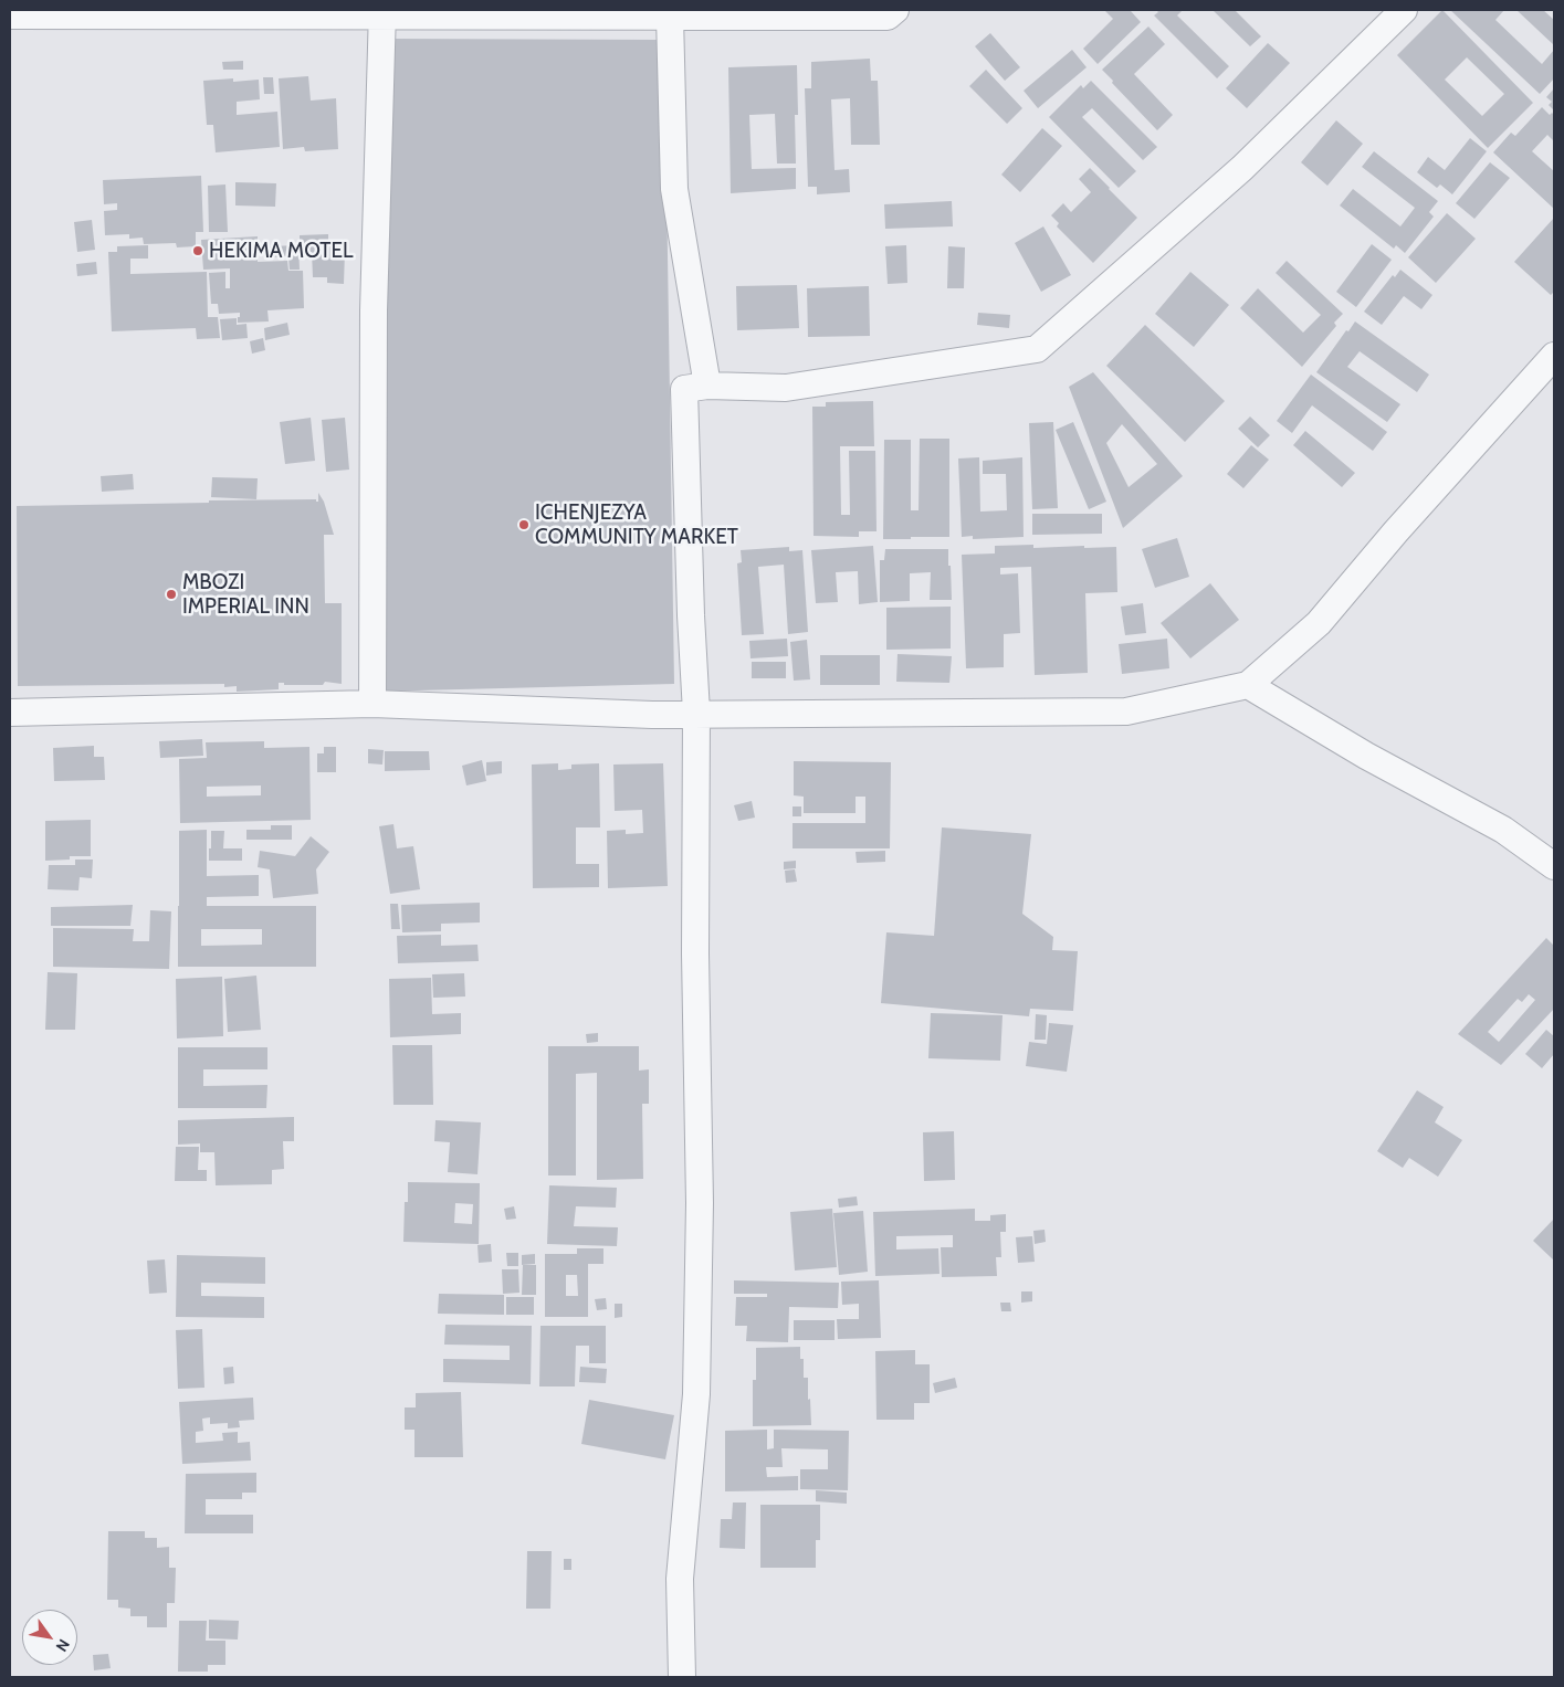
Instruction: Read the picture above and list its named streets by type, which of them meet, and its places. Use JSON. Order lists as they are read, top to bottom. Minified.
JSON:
{"places":["HEKIMA MOTEL","ICHENJEZYA COMMUNITY MARKET","MBOZI IMPERIAL INN"],"north":"bottom right"}
